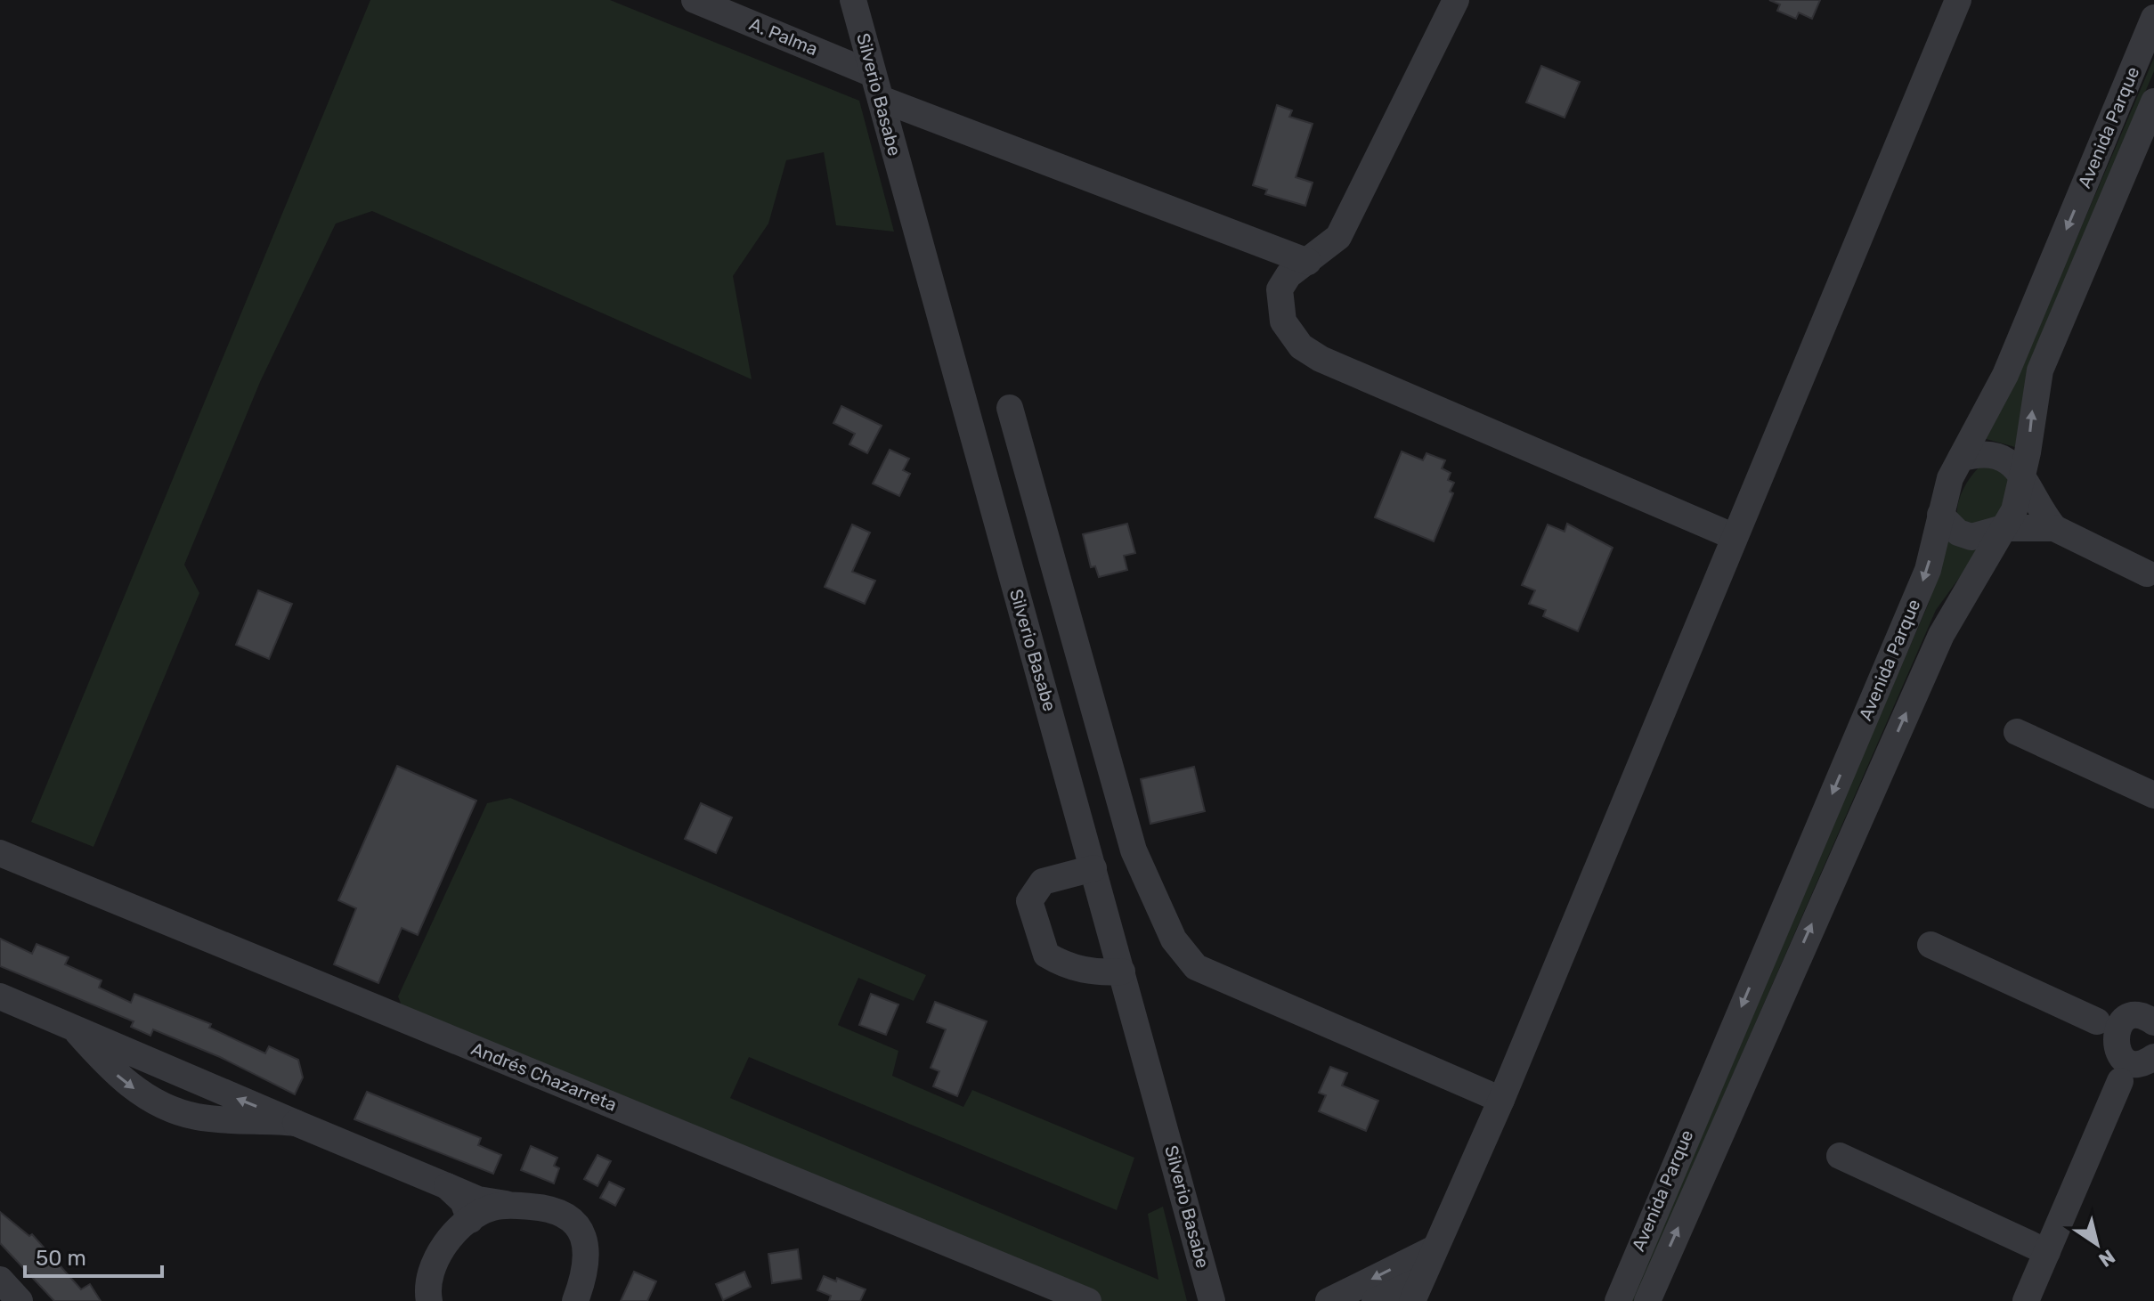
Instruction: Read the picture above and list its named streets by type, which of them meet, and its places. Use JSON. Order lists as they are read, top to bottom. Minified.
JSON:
{"streets":{"street":["A. Palma","Silverio Basabe","Avenida Parque","Andrés Chazarreta"]},"crossings":[["A. Palma","Silverio Basabe"]],"scale_bar":"50 m","north":"bottom right"}
